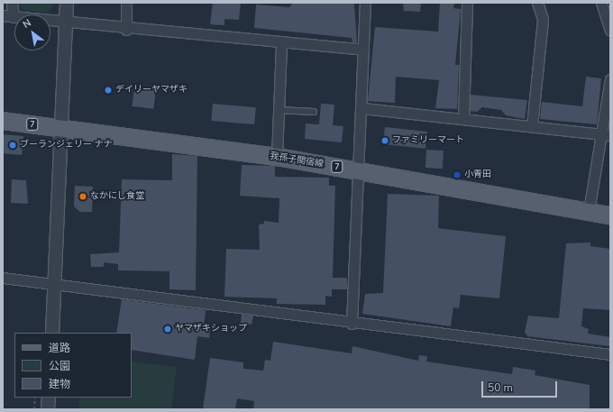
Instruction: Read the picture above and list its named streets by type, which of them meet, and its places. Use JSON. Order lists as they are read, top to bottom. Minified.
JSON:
{"streets":{"main road":["7","我孫子関宿線"]},"places":["デイリーヤマザキ","ファミリーマート","ブーランジェリー ナナ","小青田","なかにし食堂","ヤマザキショップ"],"legend":["道路","公園","建物"],"scale_bar":"50 m","north":"top left"}
